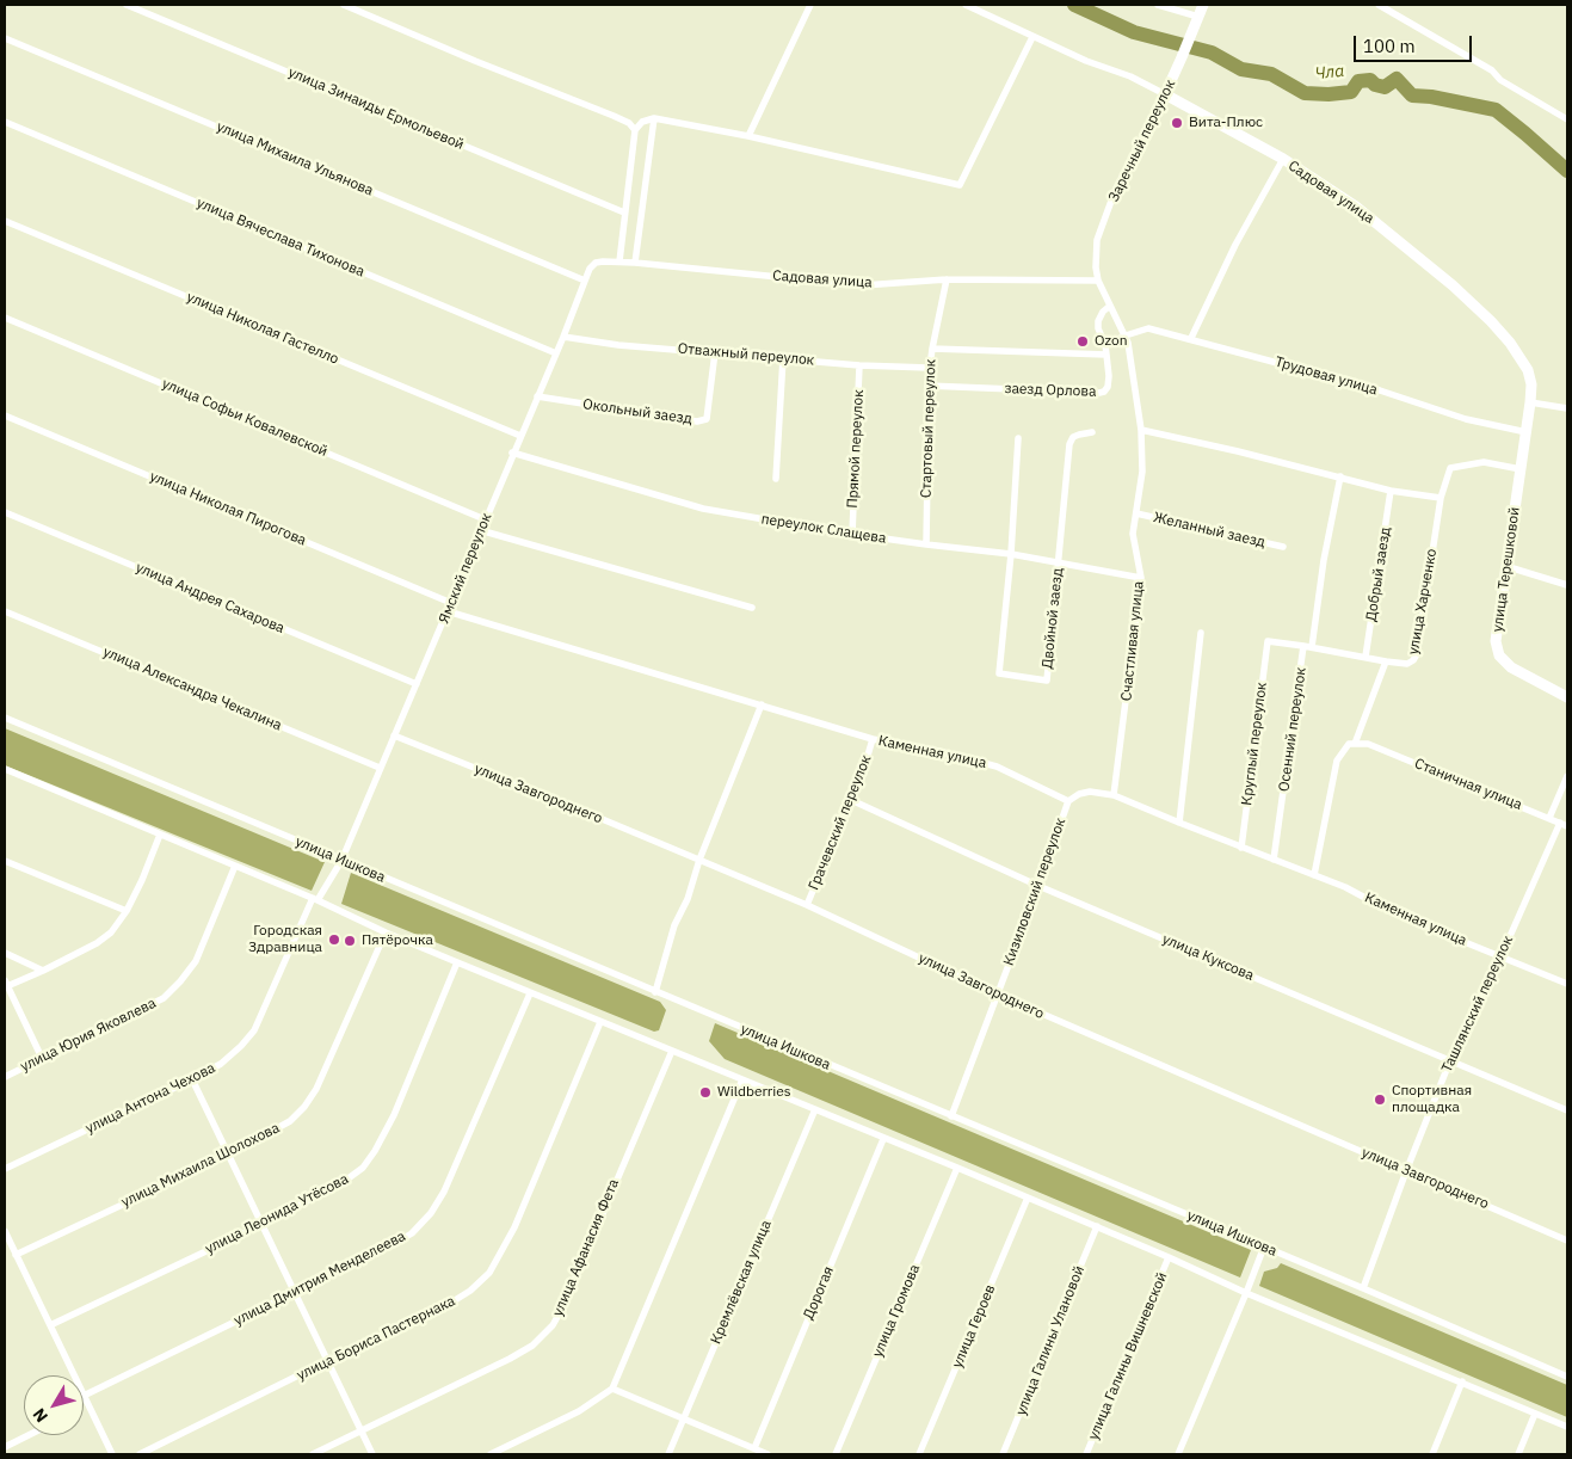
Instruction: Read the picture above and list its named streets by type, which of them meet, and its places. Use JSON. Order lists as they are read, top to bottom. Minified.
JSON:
{"streets":{"street":["улица Зинаиды Ермольевой","Заречный переулок","улица Михаила Ульянова","Садовая улица","улица Вячеслава Тихонова","улица Николая Гастелло","Отважный переулок","Трудовая улица","заезд Орлова","Окольный заезд","улица Софьи Ковалевской","Стартовый переулок","Прямой переулок","улица Николая Пирогова","переулок Слащева","Желанный заезд","Ямский переулок","улица Терешковой","Добрый заезд","улица Андрея Сахарова","улица Харченко","Двойной заезд","Счастливая улица","улица Александра Чекалина","Осенний переулок","Круглый переулок","Каменная улица","Станичная улица","улица Завгороднего","Грачевский переулок","улица Ишкова","Кизиловский переулок","улица Куксова","Ташлянский переулок","улица Юрия Яковлева","улица Антона Чехова","улица Михаила Шолохова","улица Леонида Утёсова","улица Афанасия Фета","улица Дмитрия Менделеева","Кремлёвская улица","Дорогая","улица Громова","улица Героев","улица Бориса Пастернака","улица Галины Улановой","улица Галины Вишневской"]},"crossings":[["Заречный переулок","Садовая улица"],["Заречный переулок","Счастливая улица"],["улица Михаила Ульянова","Садовая улица"],["улица Михаила Ульянова","Ямский переулок"],["Садовая улица","Стартовый переулок"],["Садовая улица","Ямский переулок"],["Садовая улица","улица Терешковой"],["Садовая улица","Счастливая улица"],["улица Вячеслава Тихонова","Ямский переулок"],["улица Николая Гастелло","Ямский переулок"],["Отважный переулок","Окольный заезд"],["Отважный переулок","Стартовый переулок"],["Отважный переулок","Прямой переулок"],["Отважный переулок","Ямский переулок"],["Трудовая улица","улица Терешковой"],["Трудовая улица","Счастливая улица"],["заезд Орлова","Стартовый переулок"],["Окольный заезд","Ямский переулок"],["улица Софьи Ковалевской","Ямский переулок"],["Стартовый переулок","переулок Слащева"],["Прямой переулок","переулок Слащева"],["улица Николая Пирогова","Ямский переулок"],["переулок Слащева","Ямский переулок"],["переулок Слащева","Двойной заезд"],["переулок Слащева","Счастливая улица"],["Желанный заезд","Счастливая улица"],["Ямский переулок","улица Андрея Сахарова"],["Ямский переулок","улица Александра Чекалина"],["Ямский переулок","Каменная улица"],["Ямский переулок","улица Завгороднего"],["Ямский переулок","улица Ишкова"],["Ямский переулок","улица Антона Чехова"],["улица Терешковой","улица Харченко"],["Добрый заезд","Осенний переулок"],["улица Харченко","Осенний переулок"],["улица Харченко","Станичная улица"],["Счастливая улица","Каменная улица"],["Осенний переулок","Круглый переулок"],["Осенний переулок","Каменная улица"],["Круглый переулок","Каменная улица"],["Каменная улица","Грачевский переулок"],["Каменная улица","Кизиловский переулок"],["Каменная улица","Ташлянский переулок"],["Станичная улица","Ташлянский переулок"],["улица Завгороднего","Грачевский переулок"],["улица Завгороднего","Кизиловский переулок"],["улица Завгороднего","Ташлянский переулок"],["Грачевский переулок","улица Куксова"],["улица Ишкова","Кизиловский переулок"],["улица Ишкова","Ташлянский переулок"],["улица Ишкова","улица Антона Чехова"],["Кизиловский переулок","улица Куксова"],["улица Куксова","Ташлянский переулок"]],"water":["Чла"],"places":["Вита-Плюс","Ozon","Городская Здравница","Пятёрочка","Wildberries","Спортивная площадка"],"scale_bar":"100 m","north":"bottom left"}
